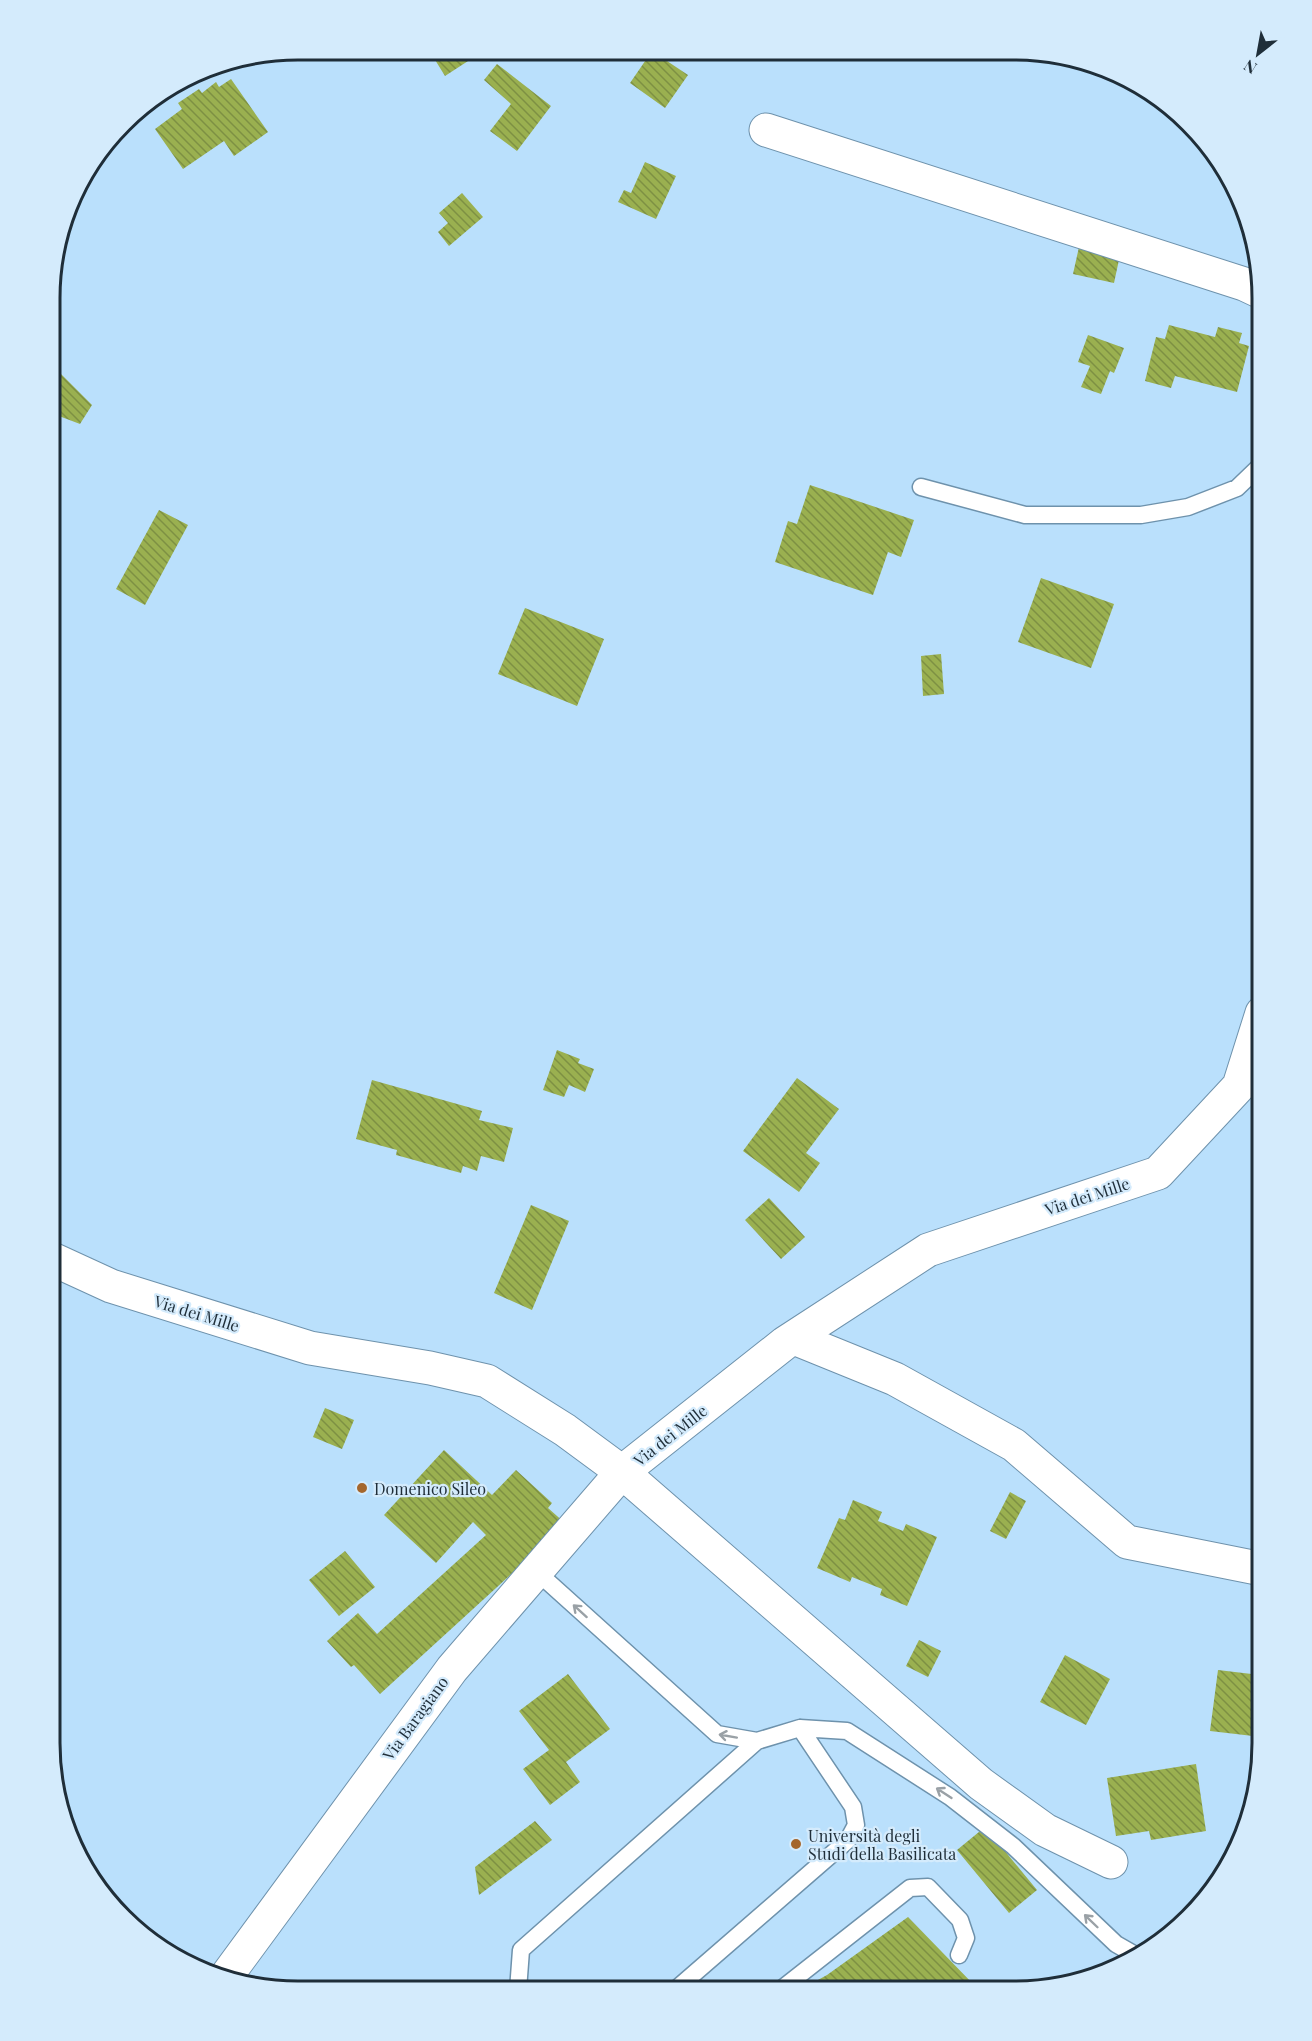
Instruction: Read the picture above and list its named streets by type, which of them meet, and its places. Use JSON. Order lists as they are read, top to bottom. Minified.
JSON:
{"streets":{"street":["Via dei Mille","Via Baragiano"]},"crossings":[["Via dei Mille","Via Baragiano"]],"places":["Domenico Sileo","Università degli Studi della Basilicata"],"north":"bottom left"}
